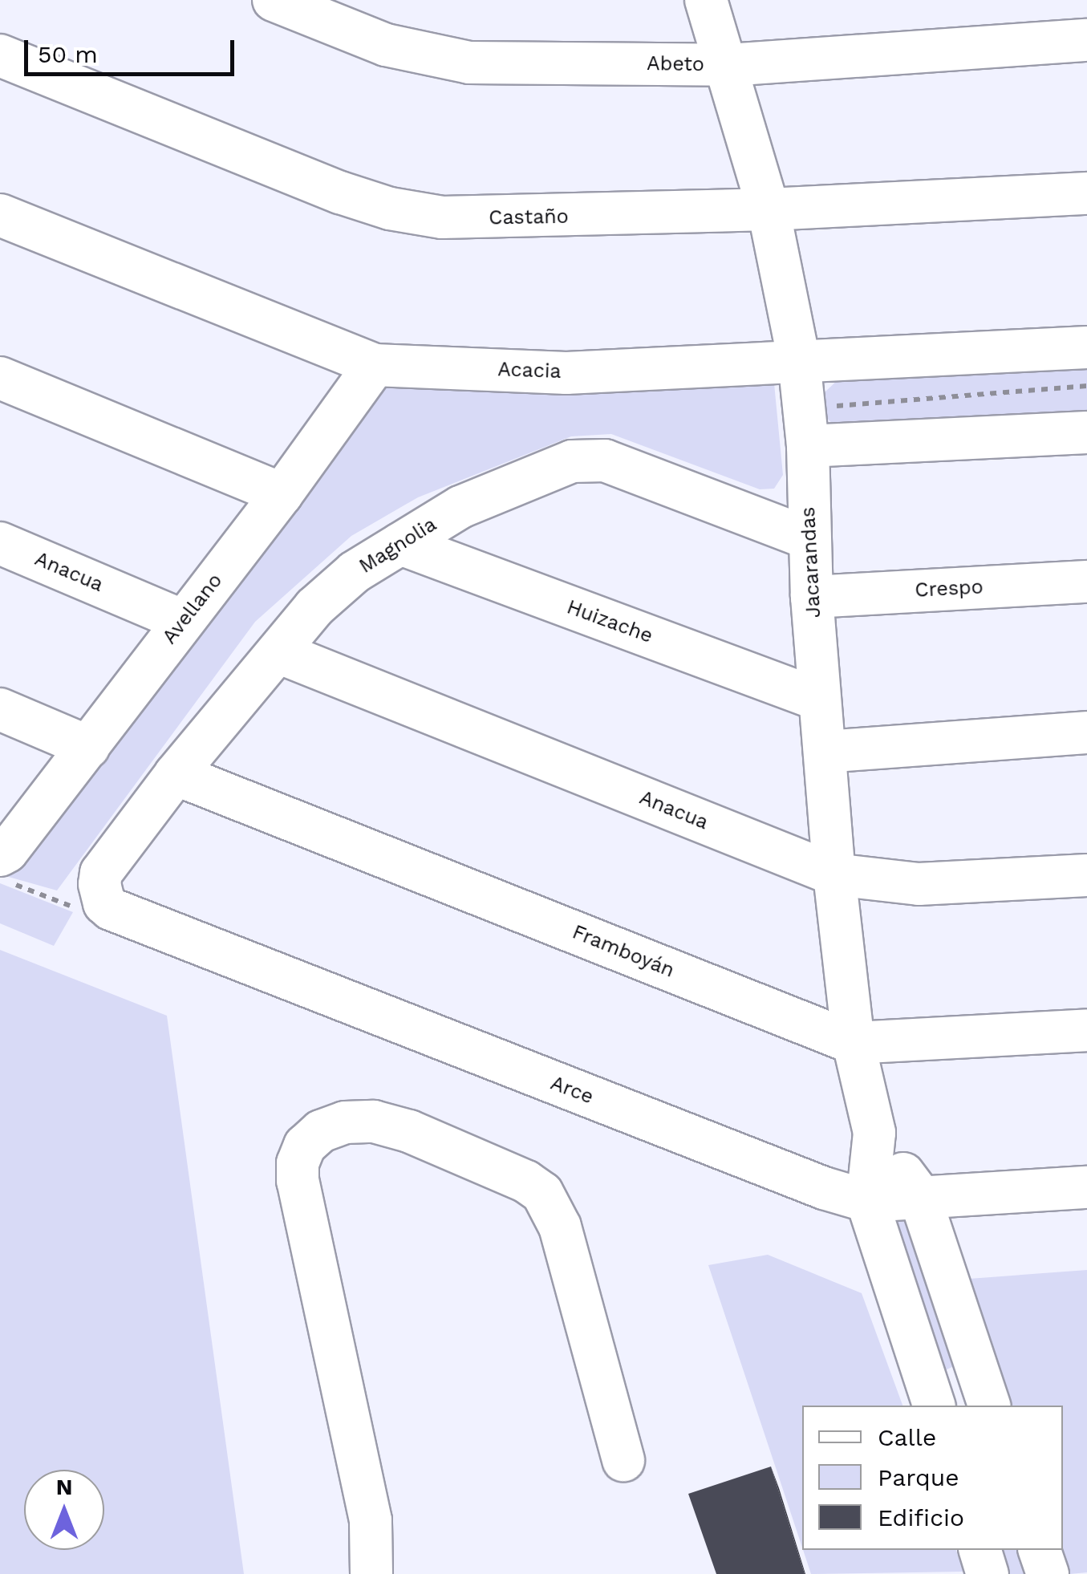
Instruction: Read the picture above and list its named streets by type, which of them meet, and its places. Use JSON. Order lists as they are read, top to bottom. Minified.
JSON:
{"streets":{"street":["Abeto","Castaño","Acacia","Magnolia","Jacarandas","Anacua","Crespo","Avellano","Huizache","Framboyán","Arce"]},"crossings":[["Abeto","Jacarandas"],["Castaño","Jacarandas"],["Acacia","Jacarandas"],["Acacia","Avellano"],["Magnolia","Jacarandas"],["Magnolia","Anacua"],["Magnolia","Huizache"],["Magnolia","Framboyán"],["Magnolia","Arce"],["Jacarandas","Anacua"],["Jacarandas","Crespo"],["Jacarandas","Huizache"],["Jacarandas","Framboyán"],["Jacarandas","Arce"],["Anacua","Avellano"]],"legend":["Calle","Parque","Edificio"],"scale_bar":"50 m","north":"top"}
